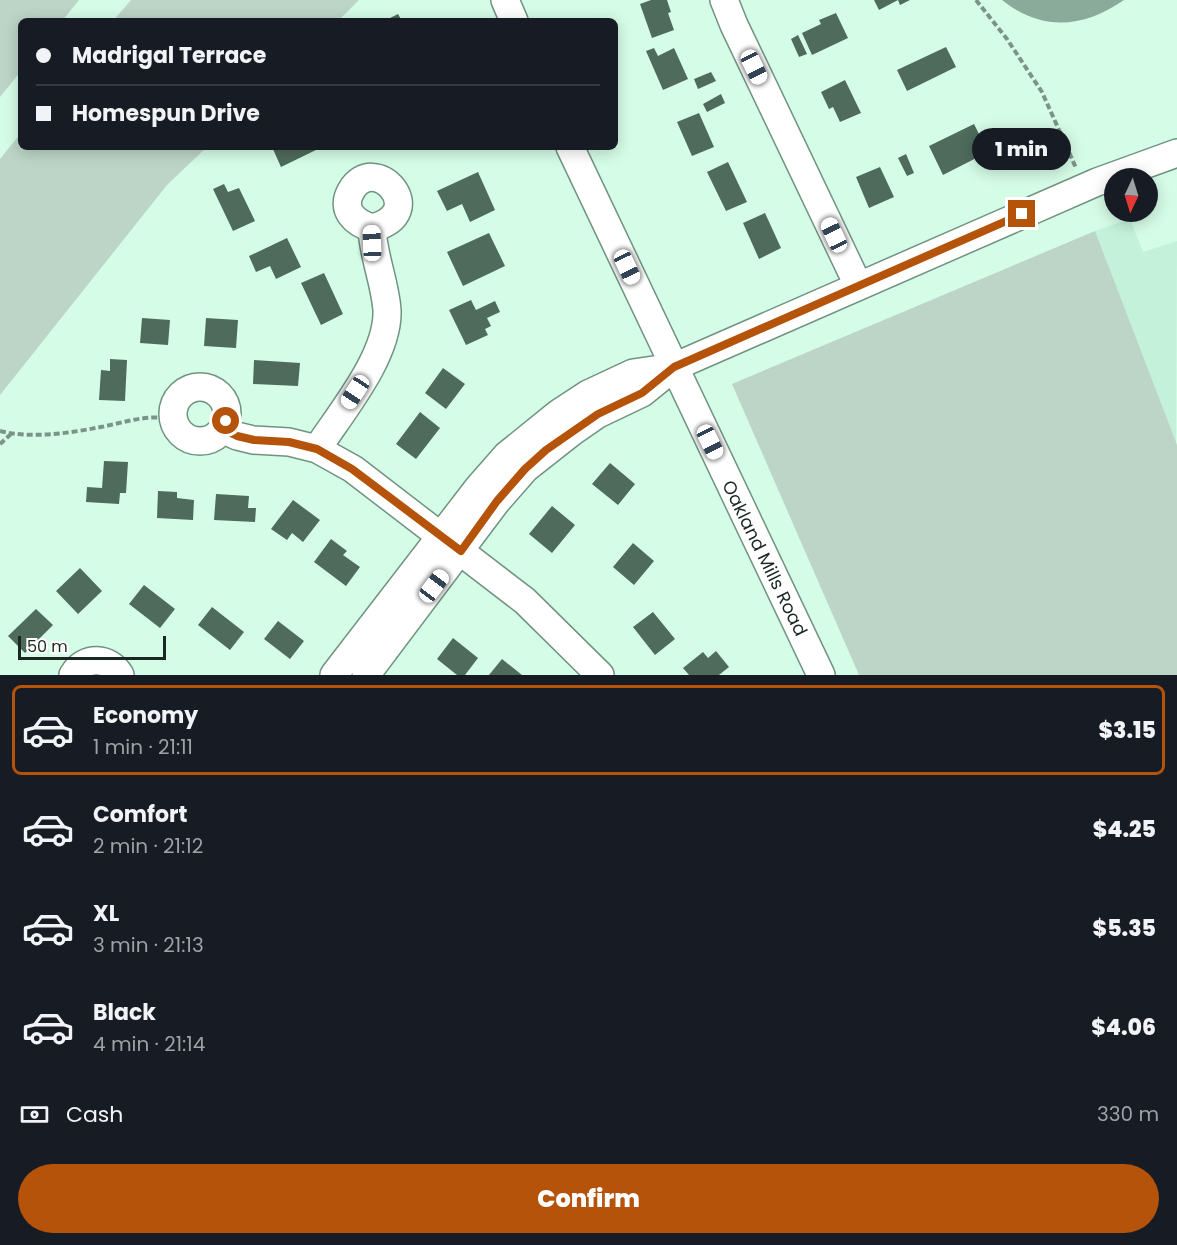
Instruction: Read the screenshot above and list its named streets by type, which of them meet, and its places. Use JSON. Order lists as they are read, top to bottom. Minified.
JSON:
{"streets":{"street":["Oakland Mills Road"]},"scale_bar":"50 m","north":"bottom","page":{"banner":["Madrigal Terrace","Homespun Drive"],"bubble":"1 min","scale":"50 m","list":[{"name":"Economy","note":"1 min · 21:11","value":"$3.15"},{"name":"Comfort","note":"2 min · 21:12","value":"$4.25"},{"name":"XL","note":"3 min · 21:13","value":"$5.35"},{"name":"Black","note":"4 min · 21:14","value":"$4.06"}],"pay":["Cash","330 m"],"buttons":"Confirm"}}
